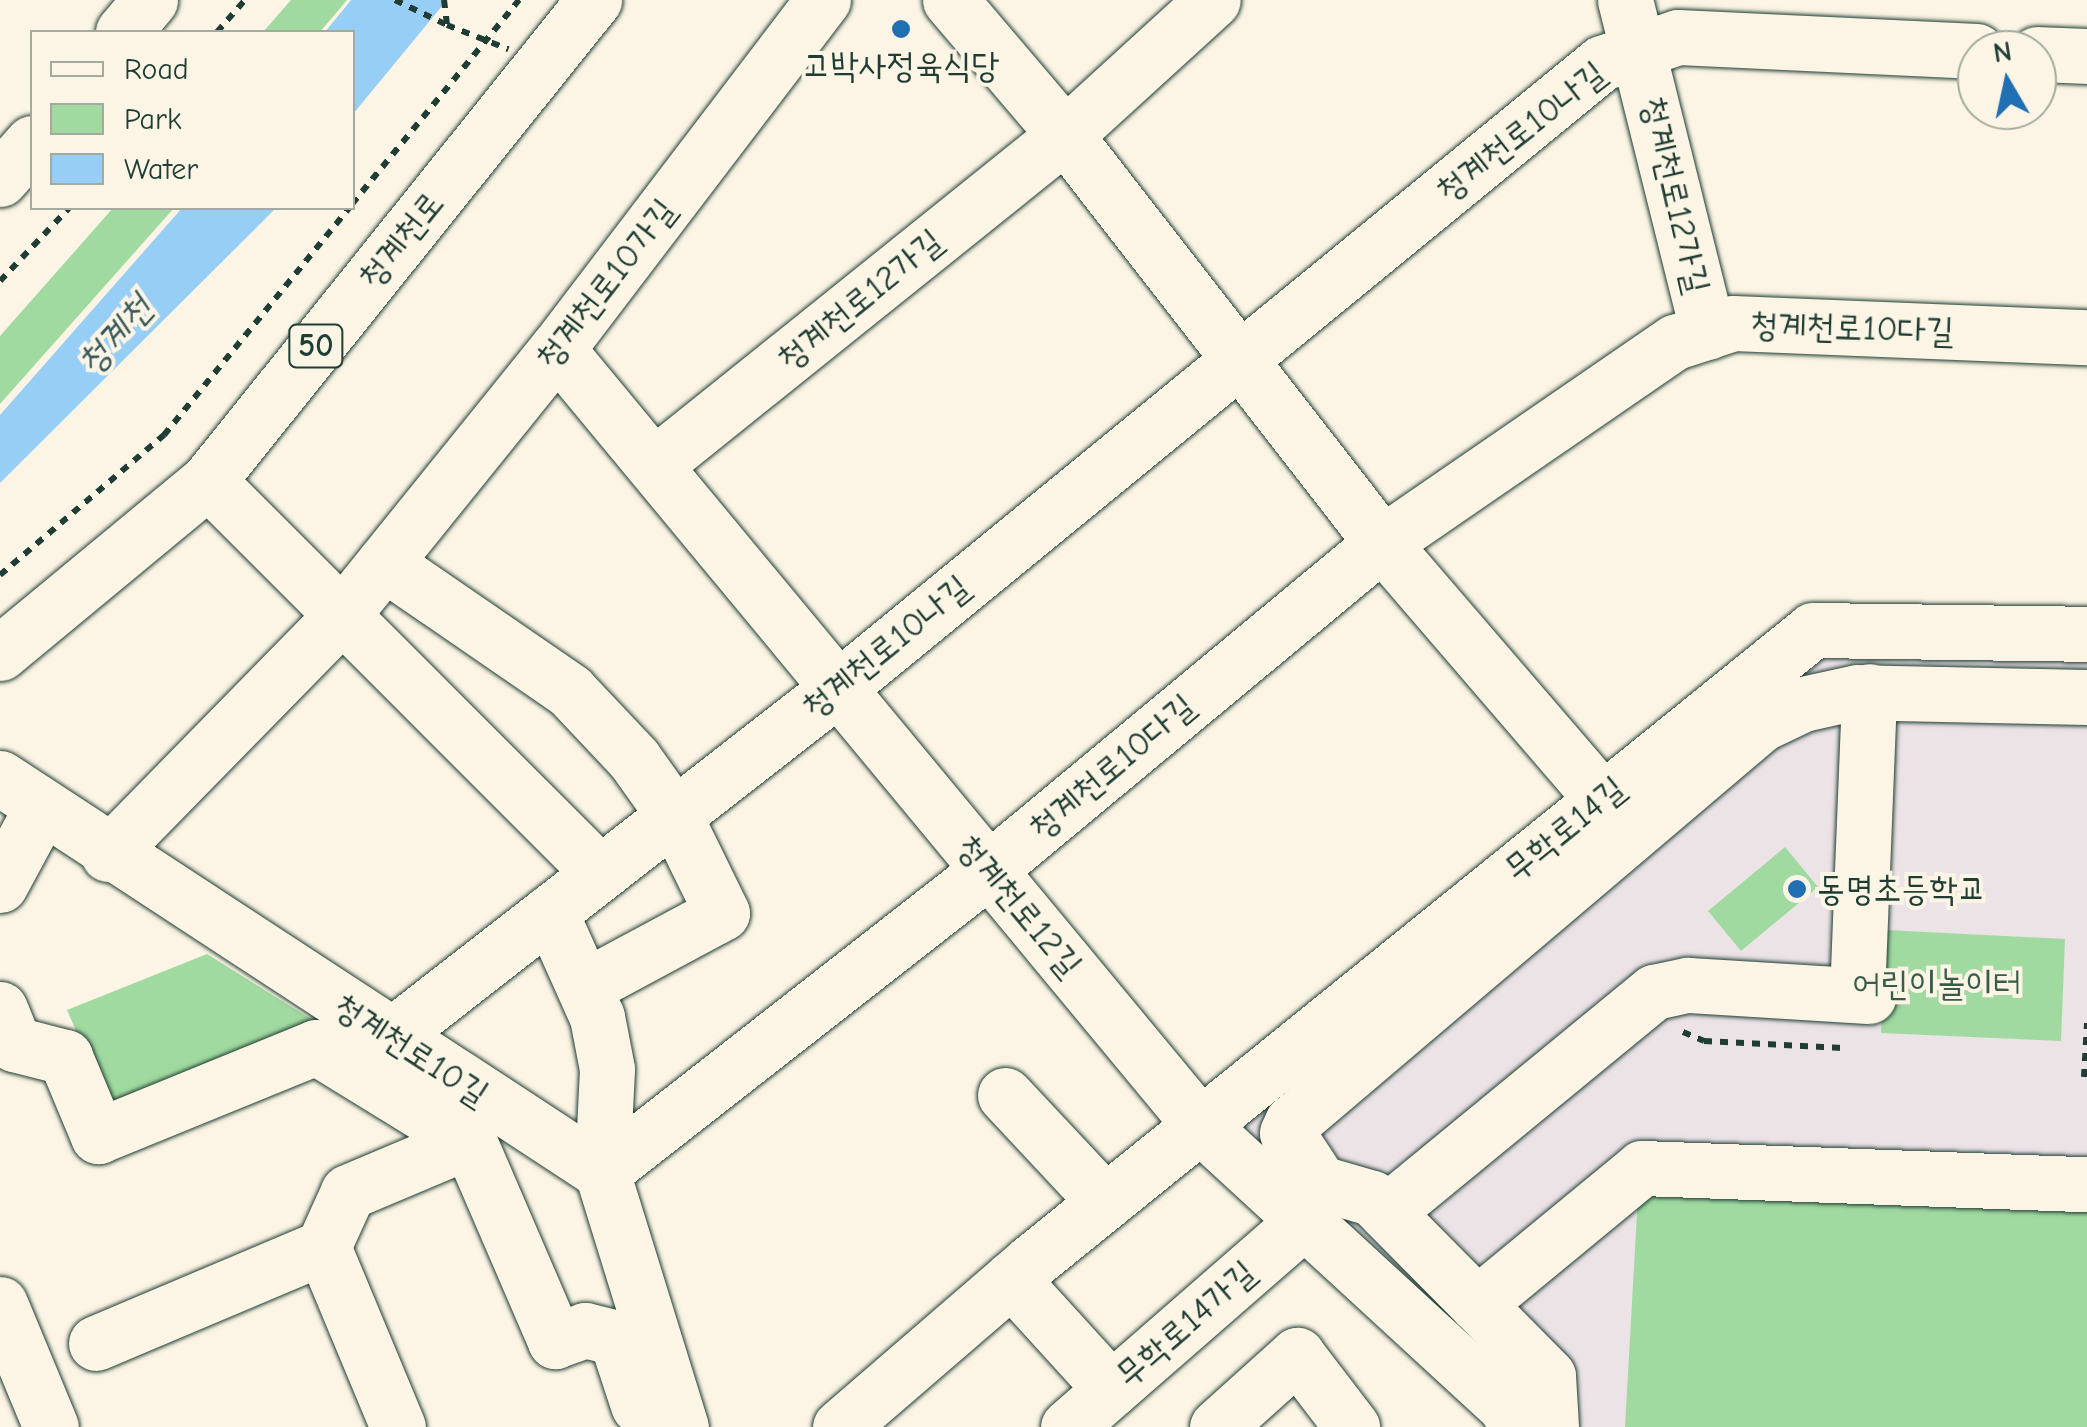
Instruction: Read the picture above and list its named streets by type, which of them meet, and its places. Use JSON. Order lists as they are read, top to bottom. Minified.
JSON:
{"streets":{"street":["청계천로10나길","청계천로12가길","청계천로","청계천로10가길","청계천로10다길","50","무학로14길","청계천로12길","청계천로10길","무학로14가길"]},"crossings":[["청계천로10나길","청계천로12가길"],["청계천로10나길","청계천로12길"],["청계천로10나길","청계천로10길"],["청계천로12가길","청계천로10다길"],["청계천로12가길","청계천로12길"],["청계천로10가길","청계천로12길"],["청계천로10가길","청계천로10길"],["청계천로10다길","청계천로12길"],["청계천로10다길","청계천로10길"],["무학로14길","청계천로12길"],["청계천로12길","무학로14가길"]],"water":["청계천"],"parks":["어린이놀이터"],"places":["고박사정육식당","동명초등학교"],"legend":["Road","Park","Water"],"north":"top"}
